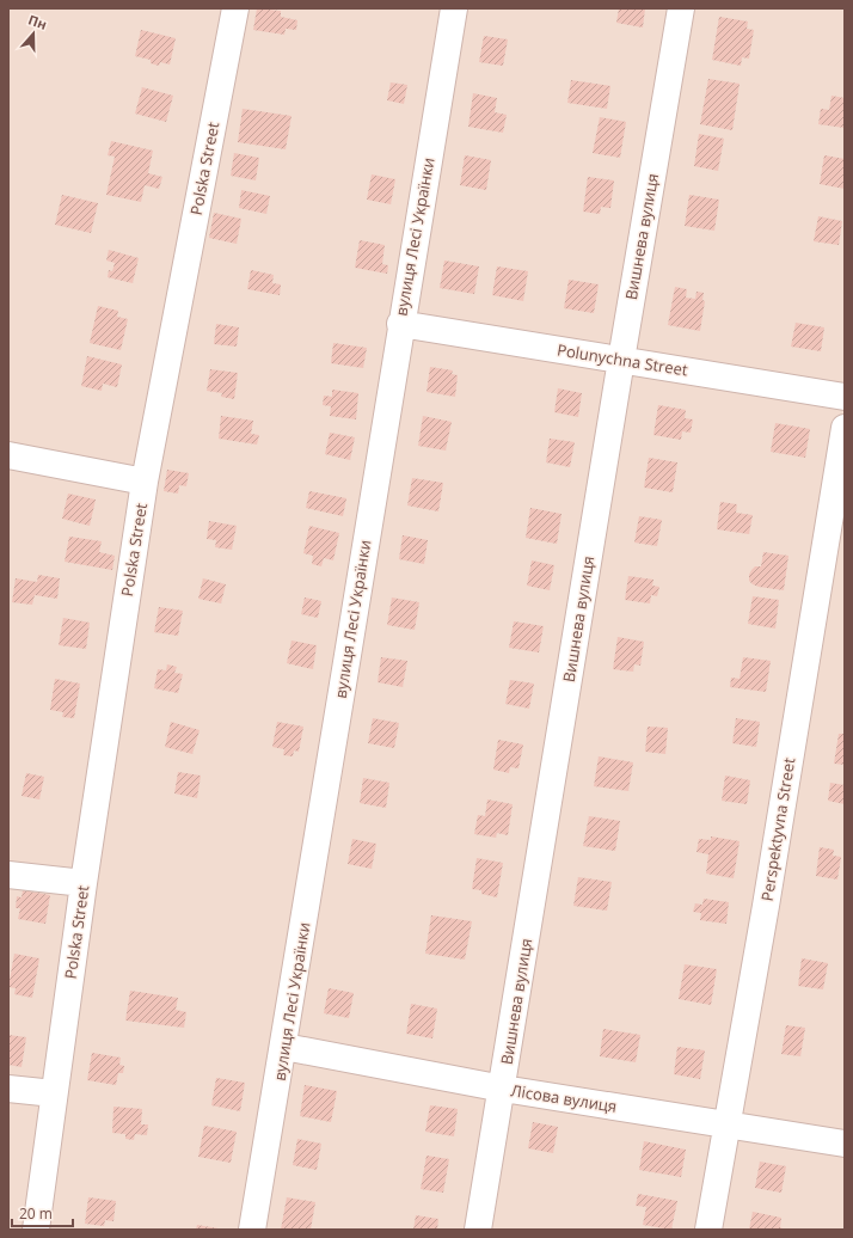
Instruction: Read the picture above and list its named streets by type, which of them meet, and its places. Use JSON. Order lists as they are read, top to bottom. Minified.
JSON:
{"streets":{"street":["Polska Street","вулиця Лесі Українки","Вишнева вулиця","Polunychna Street","Perspektyvna Street","Лісова вулиця"]},"crossings":[["вулиця Лесі Українки","Polunychna Street"],["вулиця Лесі Українки","Лісова вулиця"],["Вишнева вулиця","Polunychna Street"],["Вишнева вулиця","Лісова вулиця"],["Perspektyvna Street","Лісова вулиця"]],"scale_bar":"20 m","north":"top"}
